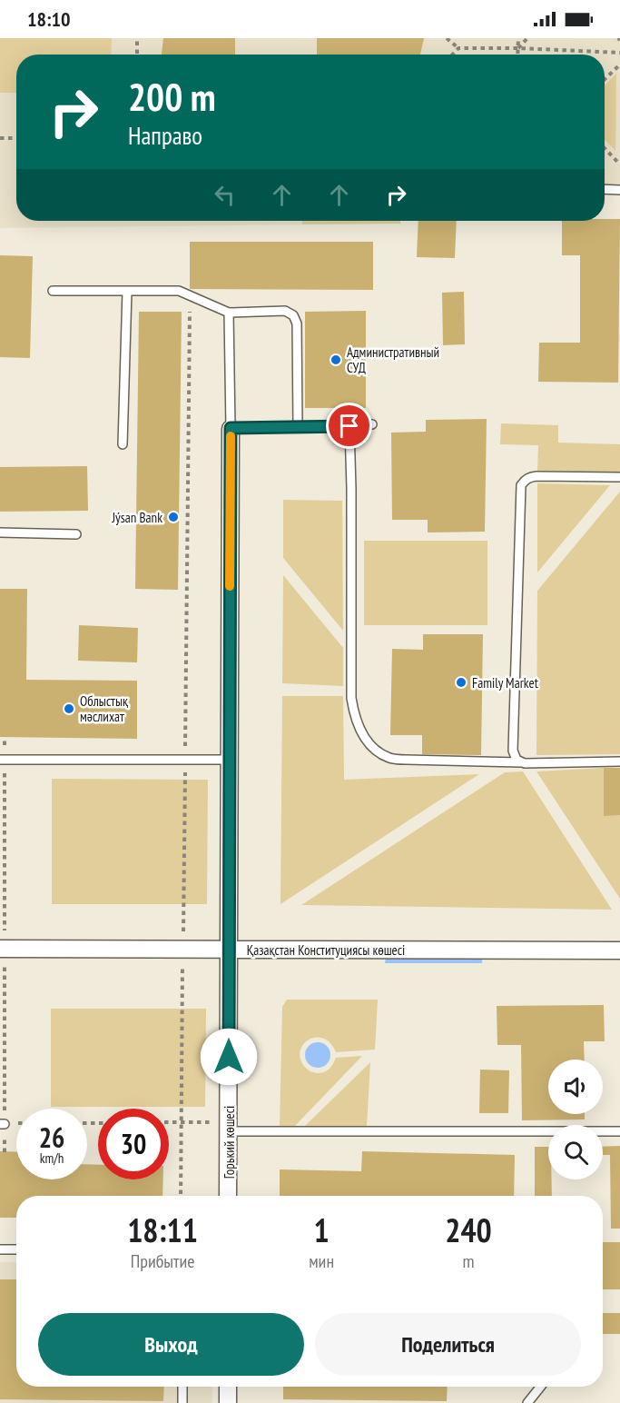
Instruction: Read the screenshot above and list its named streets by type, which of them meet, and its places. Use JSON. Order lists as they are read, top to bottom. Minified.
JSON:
{"streets":{"street":["Қазақстан Конституциясы көшесі","Горький көшесі"]},"crossings":[["Қазақстан Конституциясы көшесі","Горький көшесі"]],"places":["Административный СУД","Jýsan Bank","Family Мarket","Облыстық мәслихат"],"page":{"status":"18:10","turn":["200 m","Направо"],"speed":"26 km/h","limit":"30","eta":["18:11","Прибытие","1","мин","240","m"],"buttons":["Выход","Поделиться"]}}
